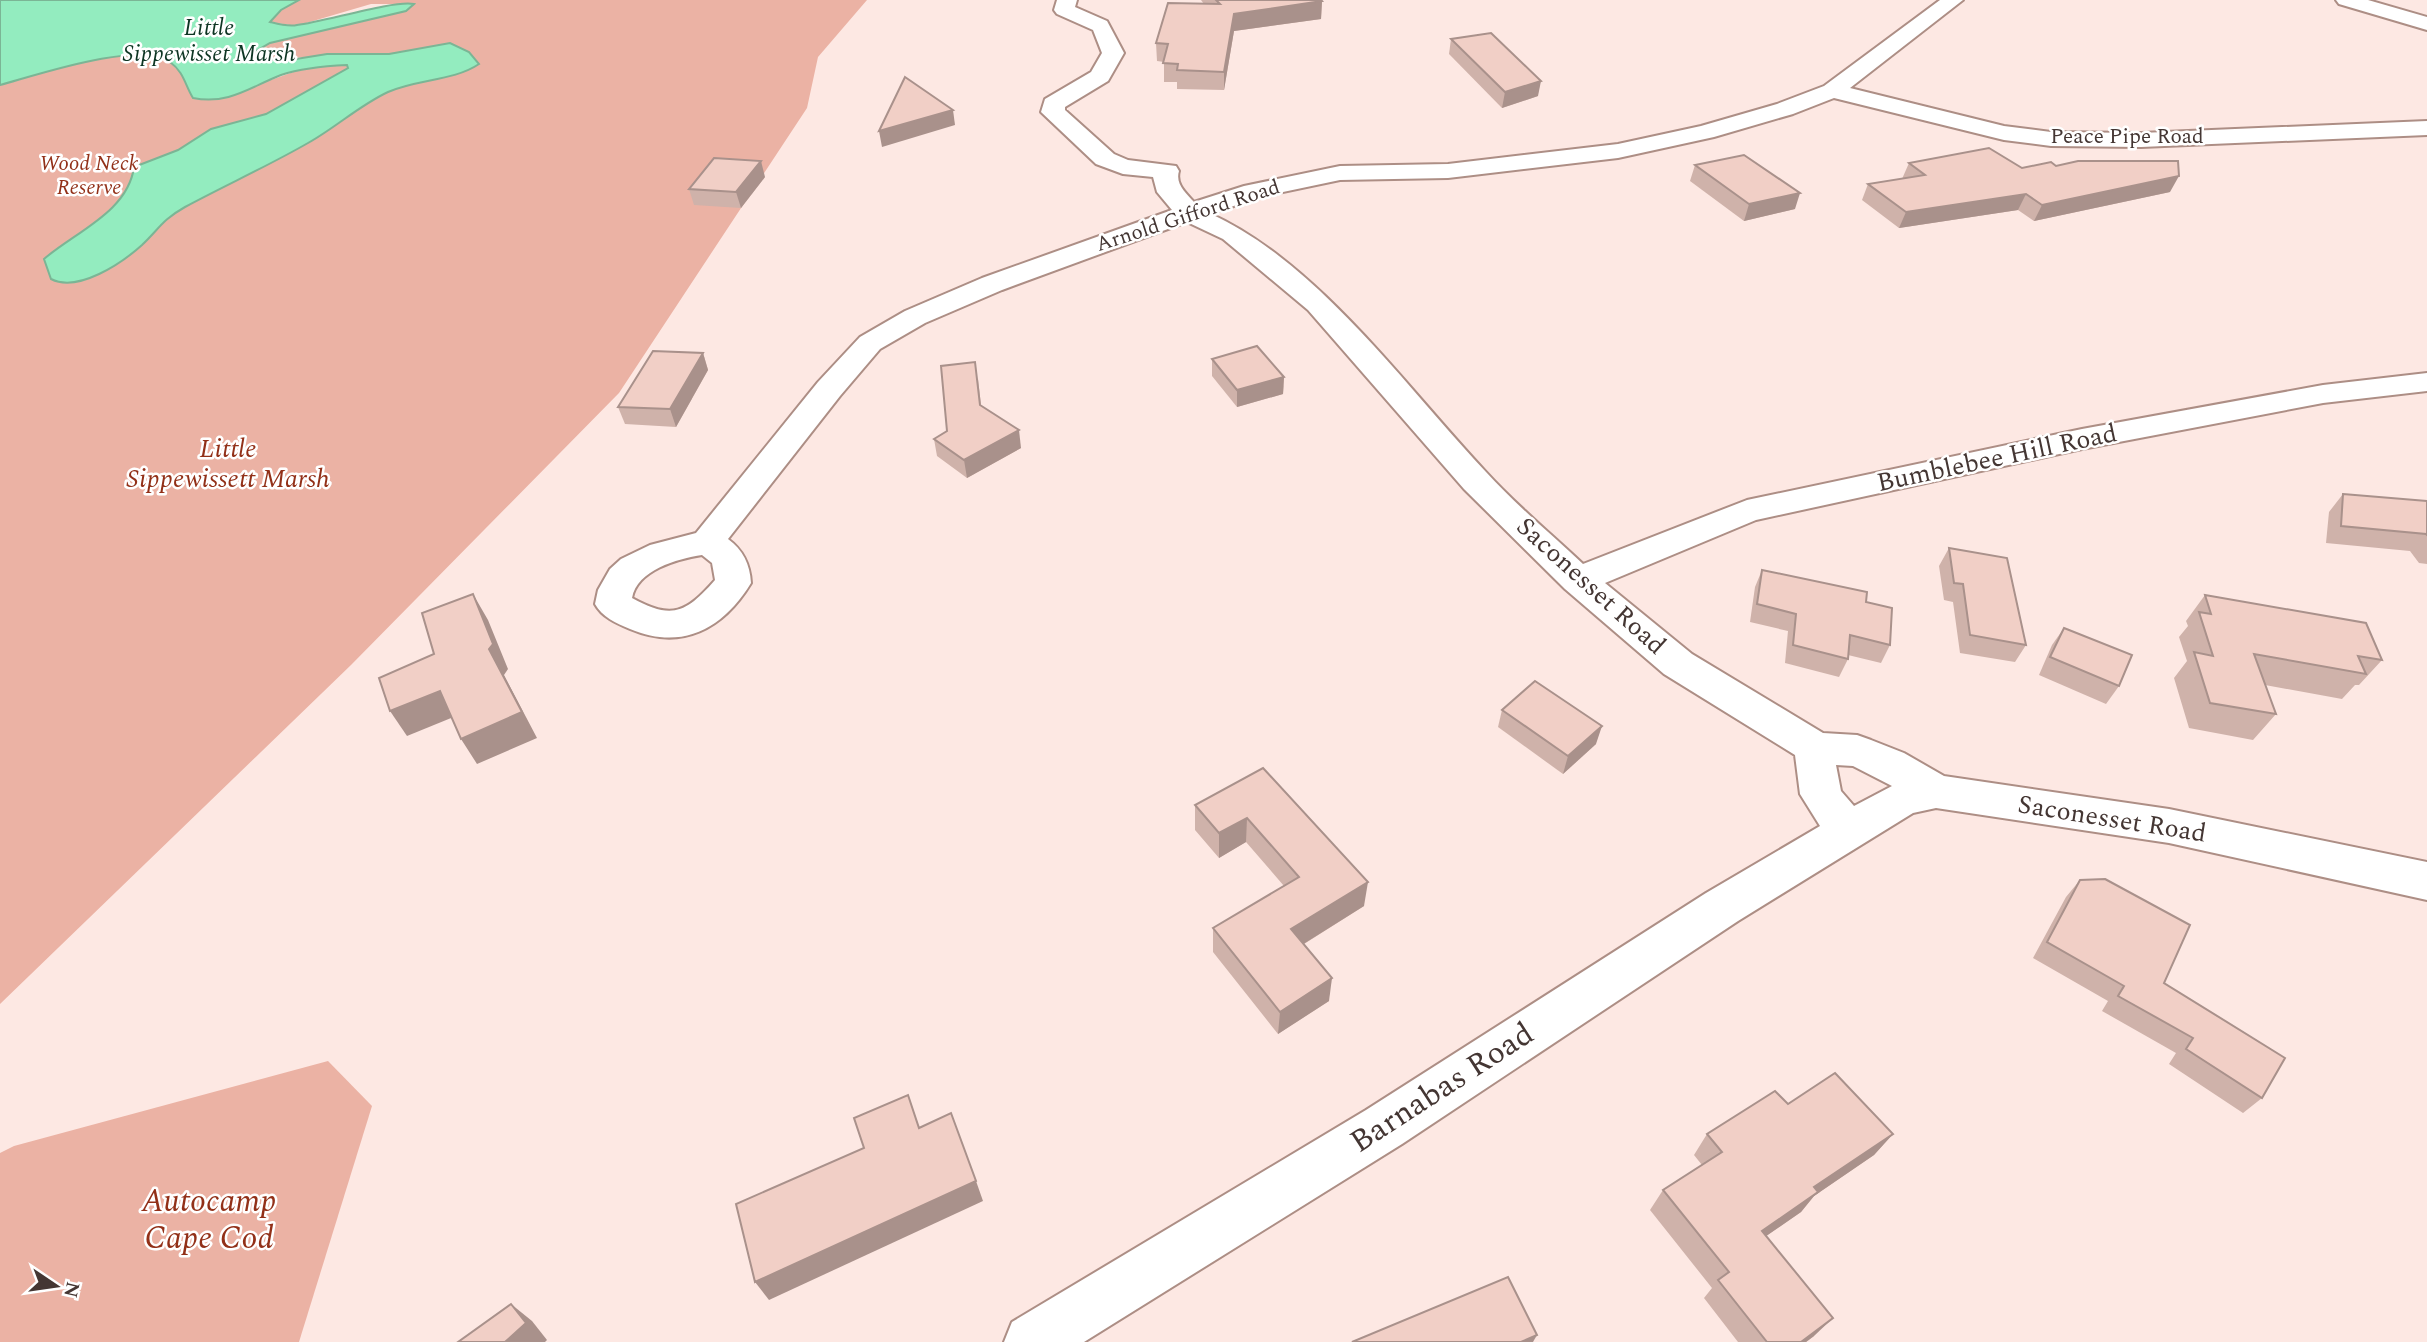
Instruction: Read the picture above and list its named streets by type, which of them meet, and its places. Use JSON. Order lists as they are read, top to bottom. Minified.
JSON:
{"streets":{"street":["Peace Pipe Road","Arnold Gifford Road","Bumblebee Hill Road","Saconesset Road","Barnabas Road"]},"crossings":[["Peace Pipe Road","Arnold Gifford Road"],["Arnold Gifford Road","Saconesset Road"],["Bumblebee Hill Road","Saconesset Road"],["Saconesset Road","Barnabas Road"]],"water":["Little Sippewisset Marsh"],"parks":["Wood Neck Reserve","Little Sippewissett Marsh","Autocamp Cape Cod"],"north":"right"}
